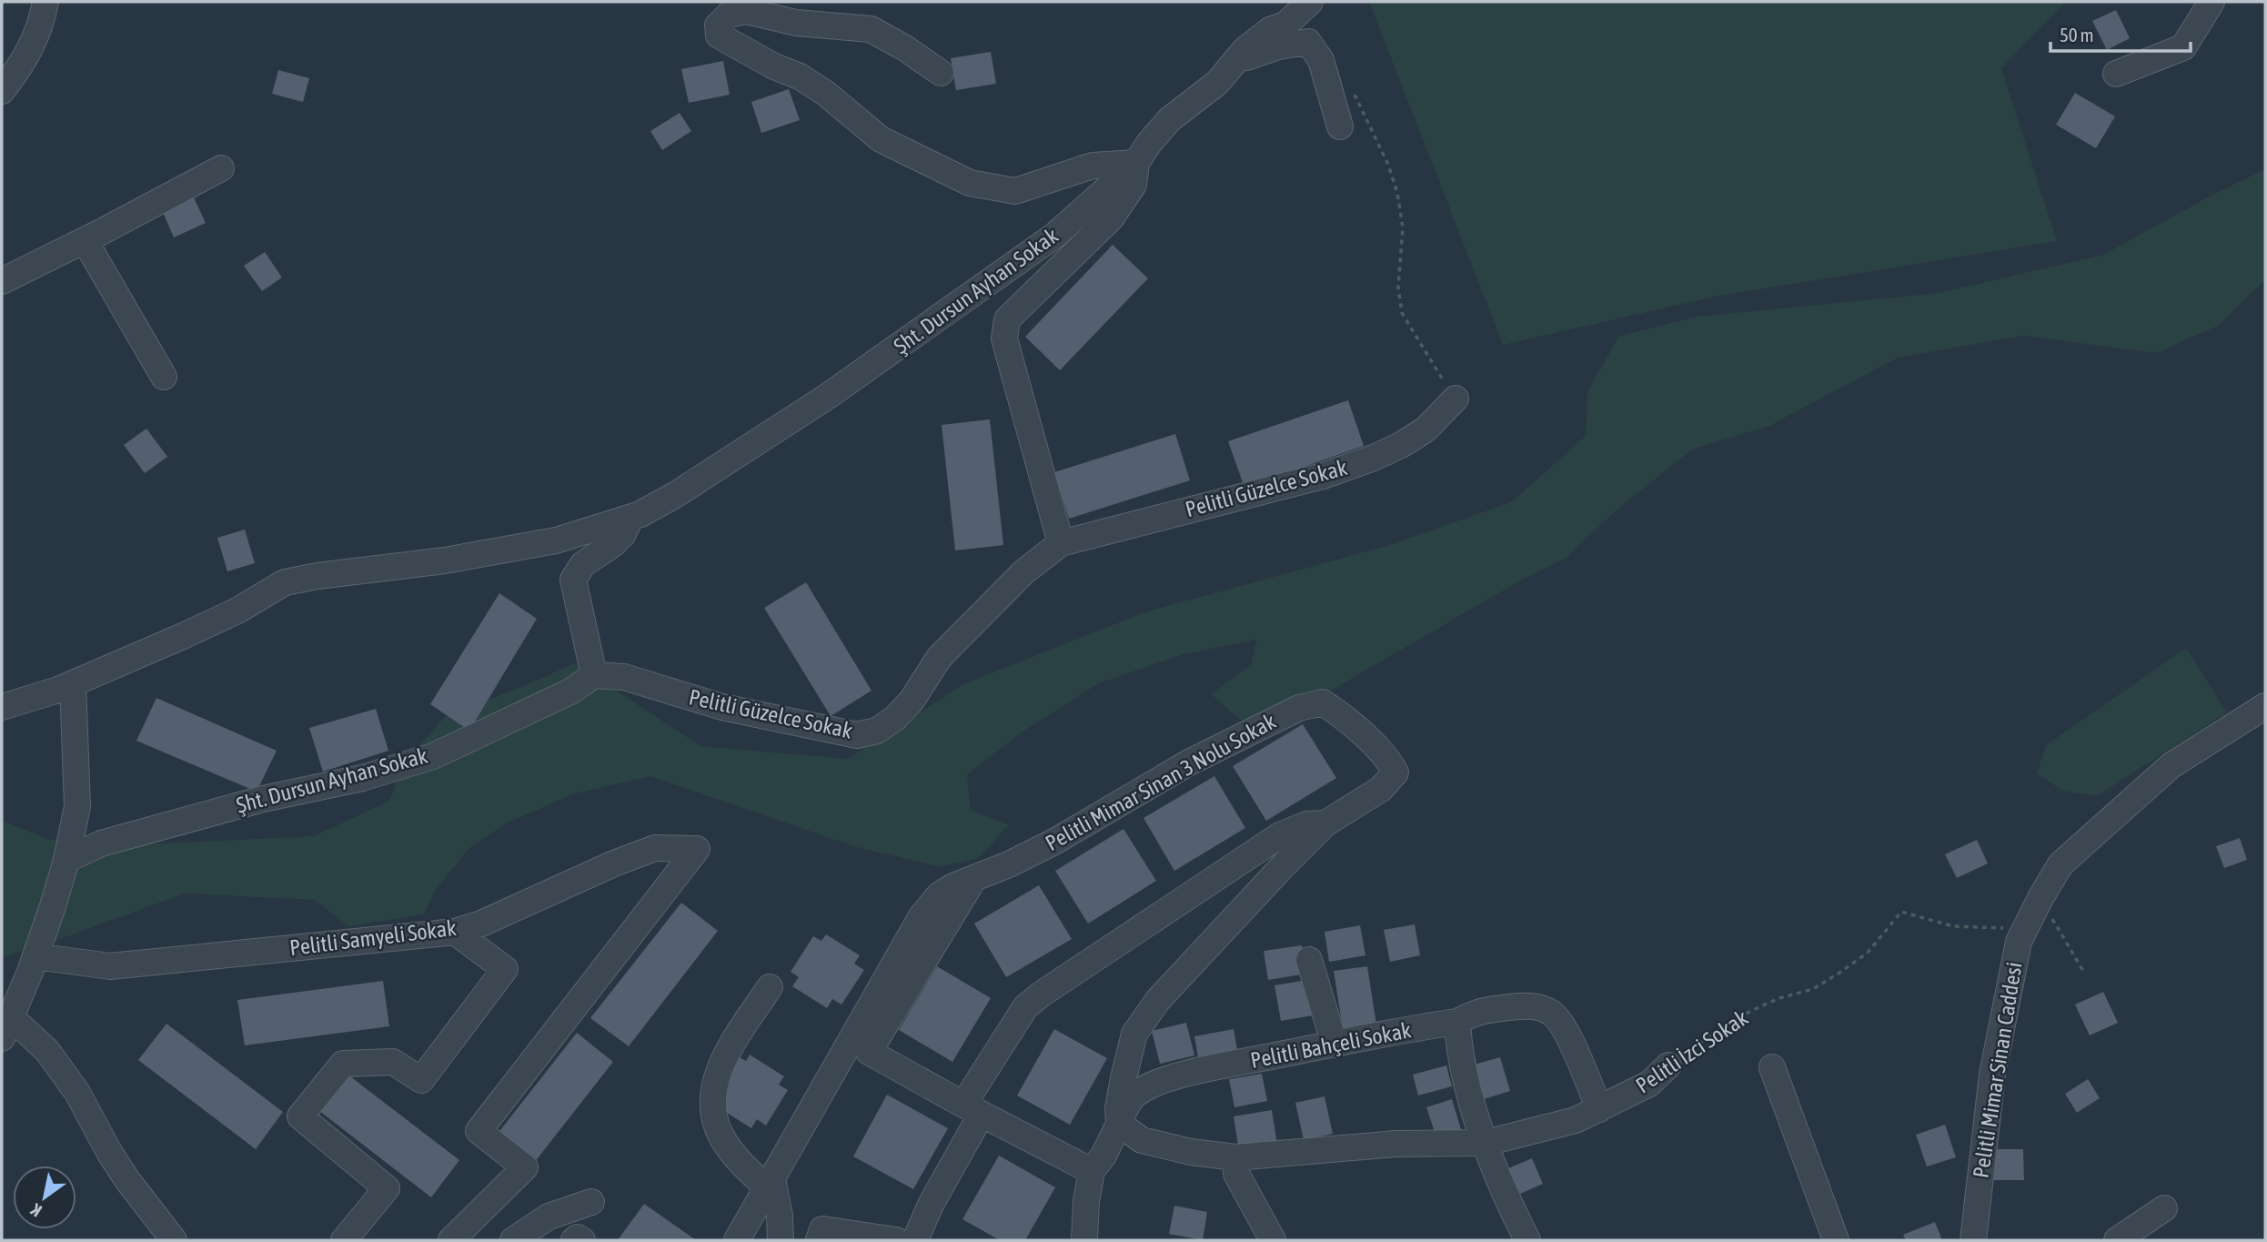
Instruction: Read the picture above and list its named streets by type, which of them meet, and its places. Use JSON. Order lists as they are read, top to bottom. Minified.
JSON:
{"streets":{"street":["Şht. Dursun Ayhan Sokak","Pelitli Güzelce Sokak","Pelitli Mimar Sinan 3 Nolu Sokak","Pelitli Samyeli Sokak","Pelitli Bahçeli Sokak","Pelitli İzci Sokak","Pelitli Mimar Sinan Caddesi"]},"crossings":[["Şht. Dursun Ayhan Sokak","Pelitli Güzelce Sokak"],["Pelitli Mimar Sinan 3 Nolu Sokak","Pelitli Bahçeli Sokak"],["Pelitli Bahçeli Sokak","Pelitli İzci Sokak"],["Pelitli İzci Sokak","Pelitli Mimar Sinan Caddesi"]],"scale_bar":"50 m","north":"bottom left"}
